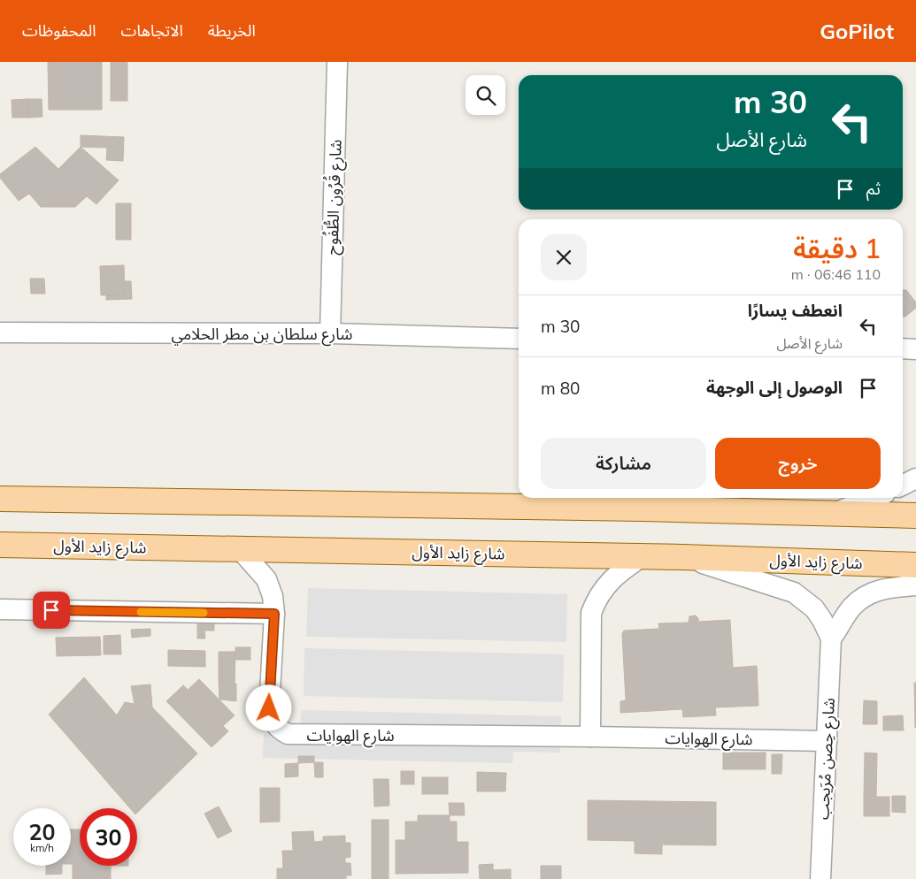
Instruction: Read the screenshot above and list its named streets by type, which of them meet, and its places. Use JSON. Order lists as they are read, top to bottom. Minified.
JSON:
{"streets":{"main road":["شارع زايد الأول"],"street":["شارع قُرُون الطُّفُوح","شارع سلطان بن مطر الحلامي","شارع الهوايات","شارع حِصن مُرَيجب"]},"crossings":[["شارع قُرُون الطُّفُوح","شارع سلطان بن مطر الحلامي"],["شارع زايد الأول","شارع الهوايات"],["شارع زايد الأول","شارع حِصن مُرَيجب"],["شارع الهوايات","شارع حِصن مُرَيجب"]],"page":{"header":"GoPilot","nav":["الخريطة","الاتجاهات","المحفوظات"],"turn":["30 m","شارع الأصل"],"then":"ثم","heading":["1 دقيقة","110 m · 06:46"],"list":[{"name":"انعطف يسارًا","note":"شارع الأصل","value":"30 m"},{"name":"الوصول إلى الوجهة","value":"80 m"}],"buttons":["خروج","مشاركة"],"speed":"20 km/h","limit":"30"}}
